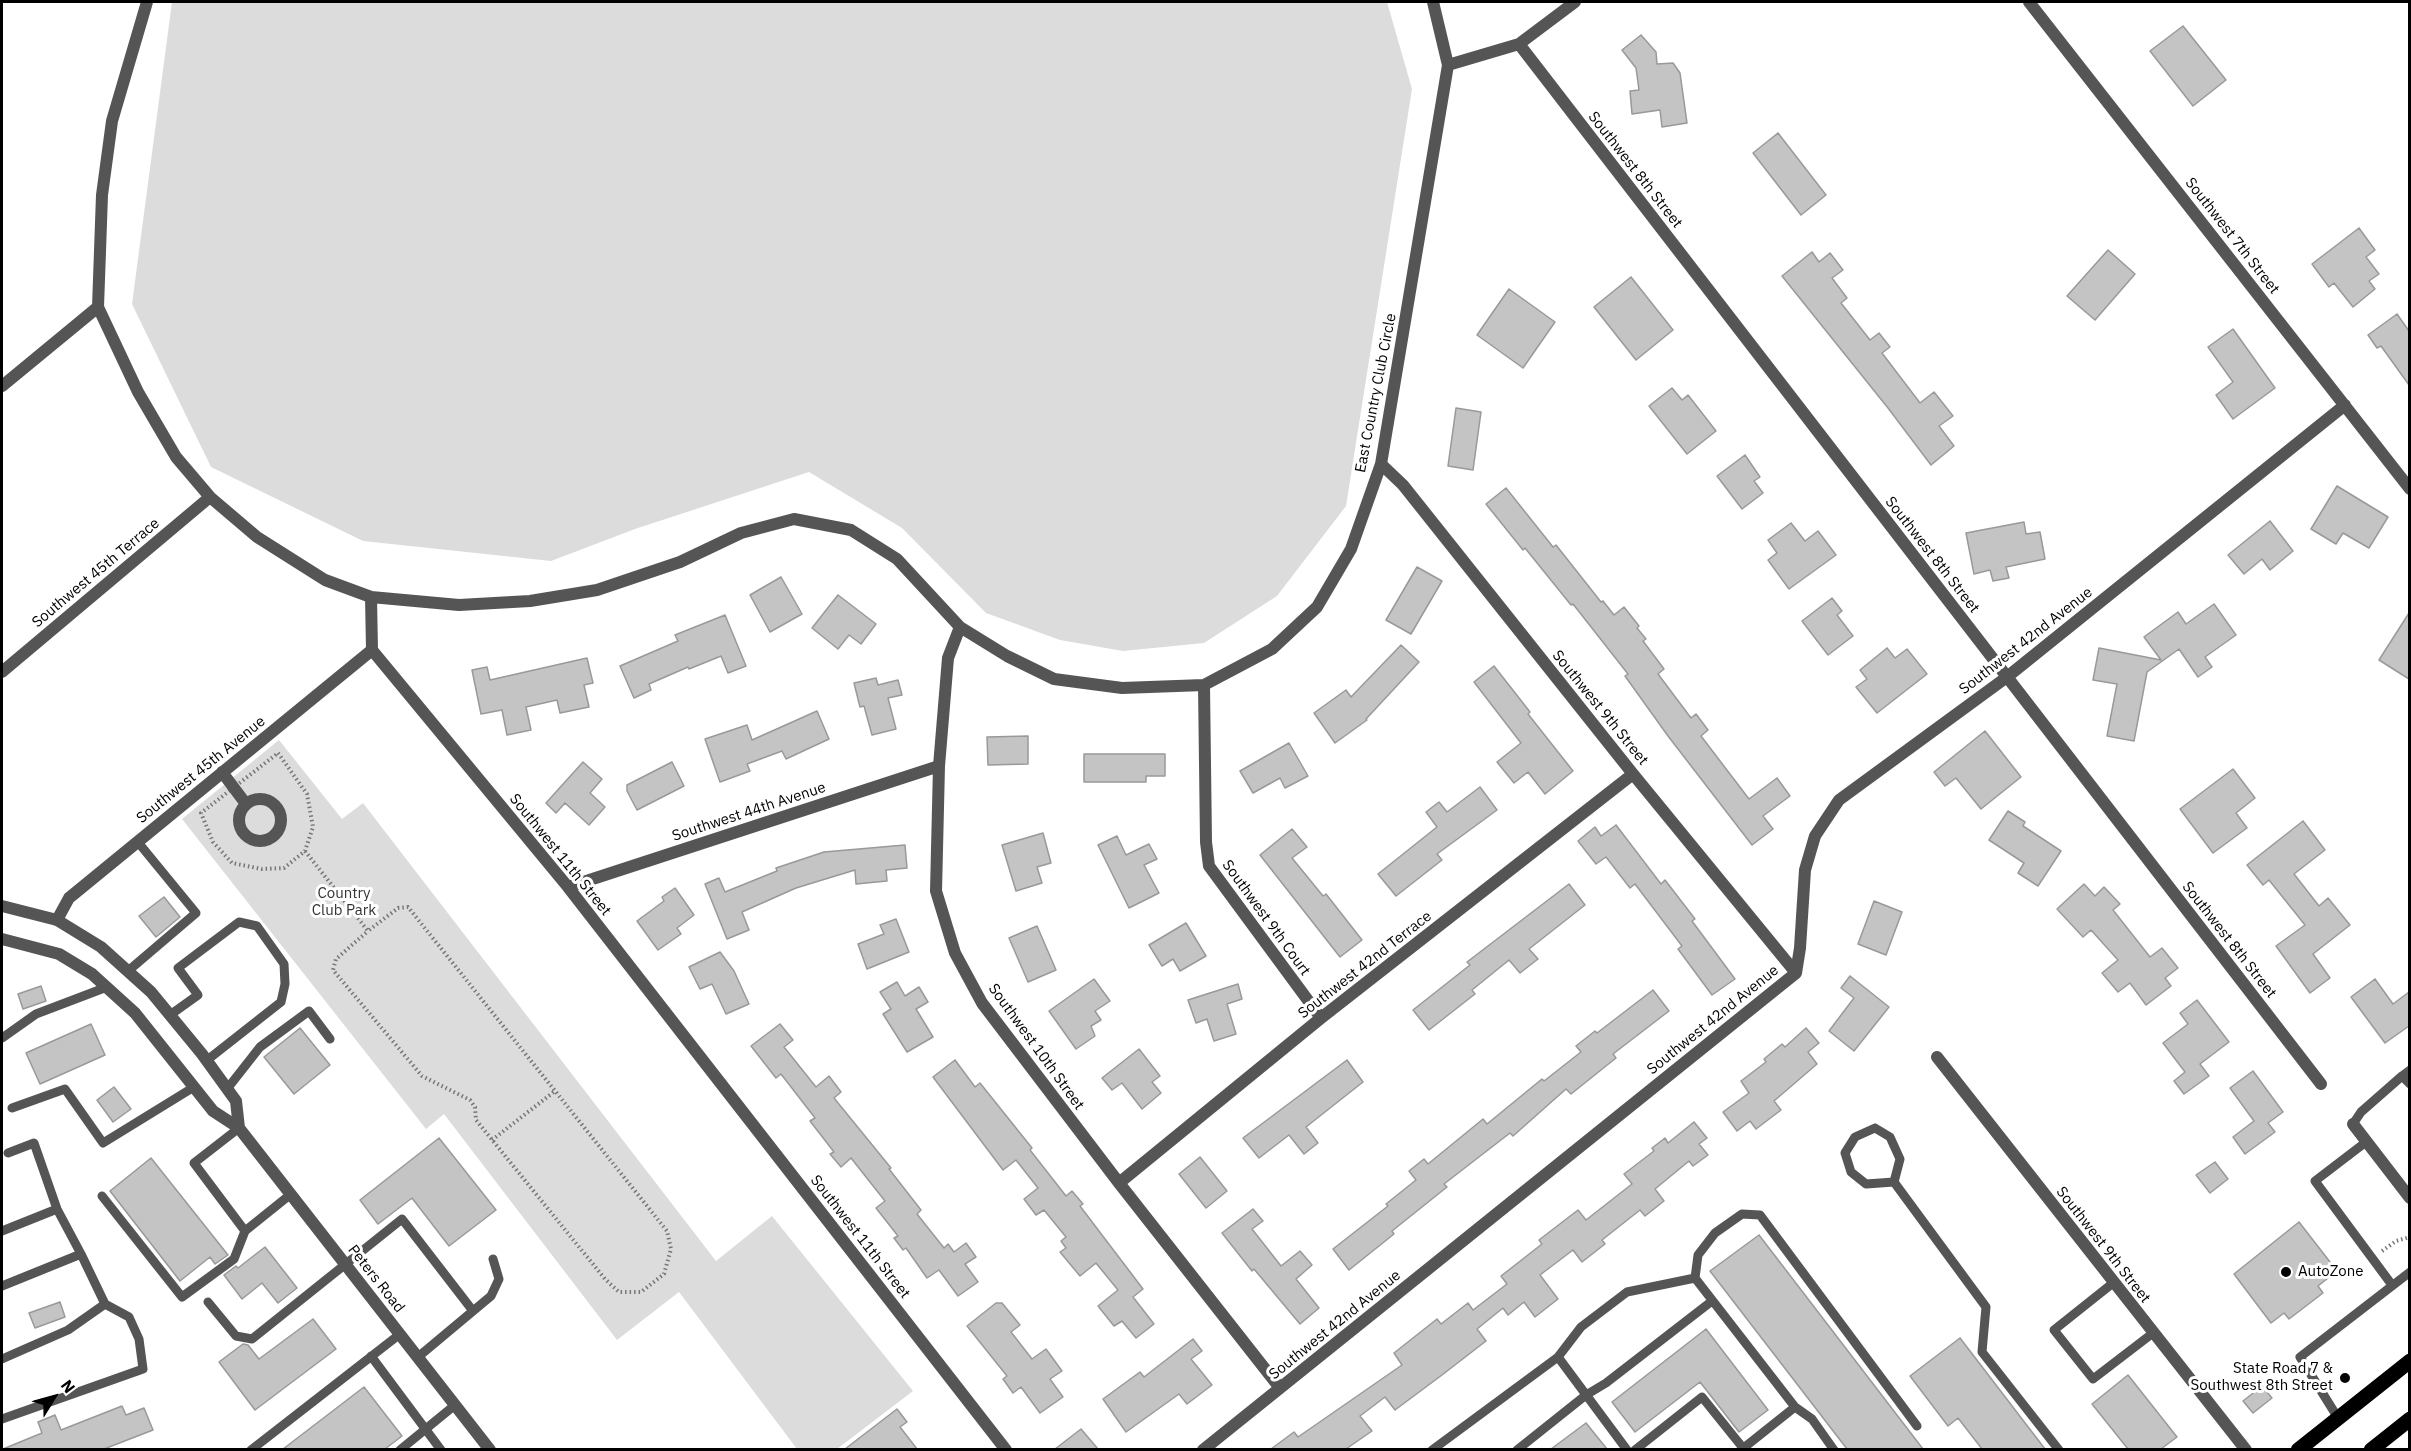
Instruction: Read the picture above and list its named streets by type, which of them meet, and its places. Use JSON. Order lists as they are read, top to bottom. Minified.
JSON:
{"streets":{"street":["Southwest 8th Street","Southwest 7th Street","East Country Club Circle","Southwest 45th Terrace","Southwest 42nd Avenue","Southwest 9th Street","Southwest 45th Avenue","Southwest 44th Avenue","Southwest 11th Street","Southwest 9th Court","Southwest 42nd Terrace","Southwest 10th Street","Peters Road"]},"crossings":[["Southwest 8th Street","Southwest 42nd Avenue"],["Southwest 7th Street","Southwest 42nd Avenue"],["East Country Club Circle","Southwest 9th Street"],["East Country Club Circle","Southwest 9th Court"],["East Country Club Circle","Southwest 10th Street"],["Southwest 42nd Avenue","Southwest 9th Street"],["Southwest 42nd Avenue","Southwest 10th Street"],["Southwest 9th Street","Southwest 42nd Terrace"],["Southwest 45th Avenue","Southwest 11th Street"],["Southwest 45th Avenue","Peters Road"],["Southwest 44th Avenue","Southwest 11th Street"],["Southwest 44th Avenue","Southwest 10th Street"],["Southwest 9th Court","Southwest 42nd Terrace"],["Southwest 42nd Terrace","Southwest 10th Street"]],"parks":["Country Club Park"],"places":["AutoZone","State Road 7 & Southwest 8th Street"],"north":"top right"}
